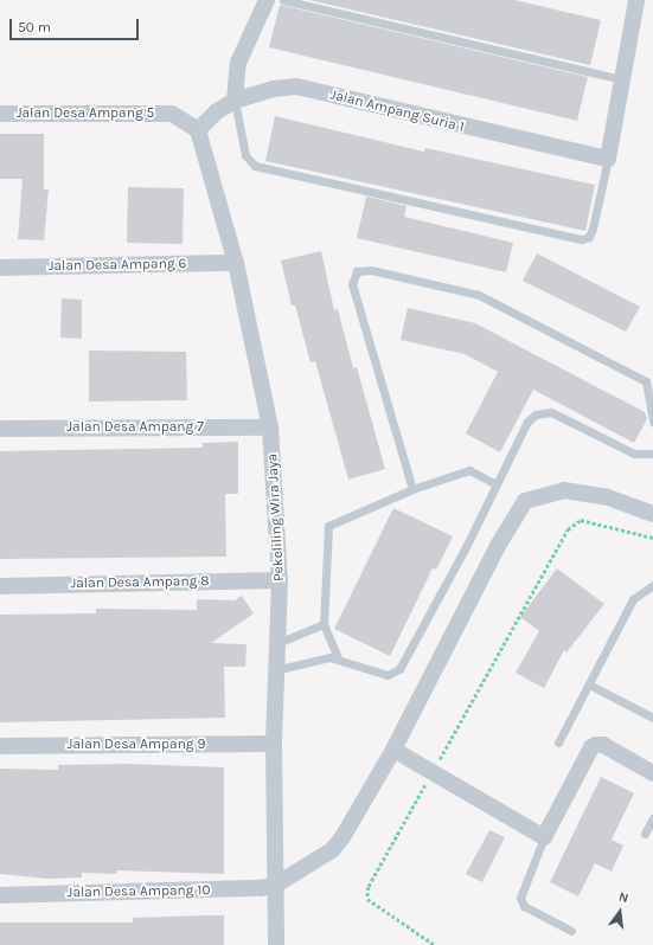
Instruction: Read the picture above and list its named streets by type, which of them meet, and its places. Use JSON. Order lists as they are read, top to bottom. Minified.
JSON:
{"streets":{"street":["Jalan Ampang Suria 1","Jalan Desa Ampang 5","Jalan Desa Ampang 6","Jalan Desa Ampang 7","Pekeliling Wira Jaya","Jalan Desa Ampang 8","Jalan Desa Ampang 9","Jalan Desa Ampang 10"]},"crossings":[["Jalan Ampang Suria 1","Jalan Desa Ampang 5"],["Jalan Ampang Suria 1","Pekeliling Wira Jaya"],["Jalan Desa Ampang 5","Pekeliling Wira Jaya"],["Jalan Desa Ampang 6","Pekeliling Wira Jaya"],["Jalan Desa Ampang 7","Pekeliling Wira Jaya"],["Pekeliling Wira Jaya","Jalan Desa Ampang 8"],["Pekeliling Wira Jaya","Jalan Desa Ampang 9"],["Pekeliling Wira Jaya","Jalan Desa Ampang 10"]],"scale_bar":"50 m","north":"top"}
